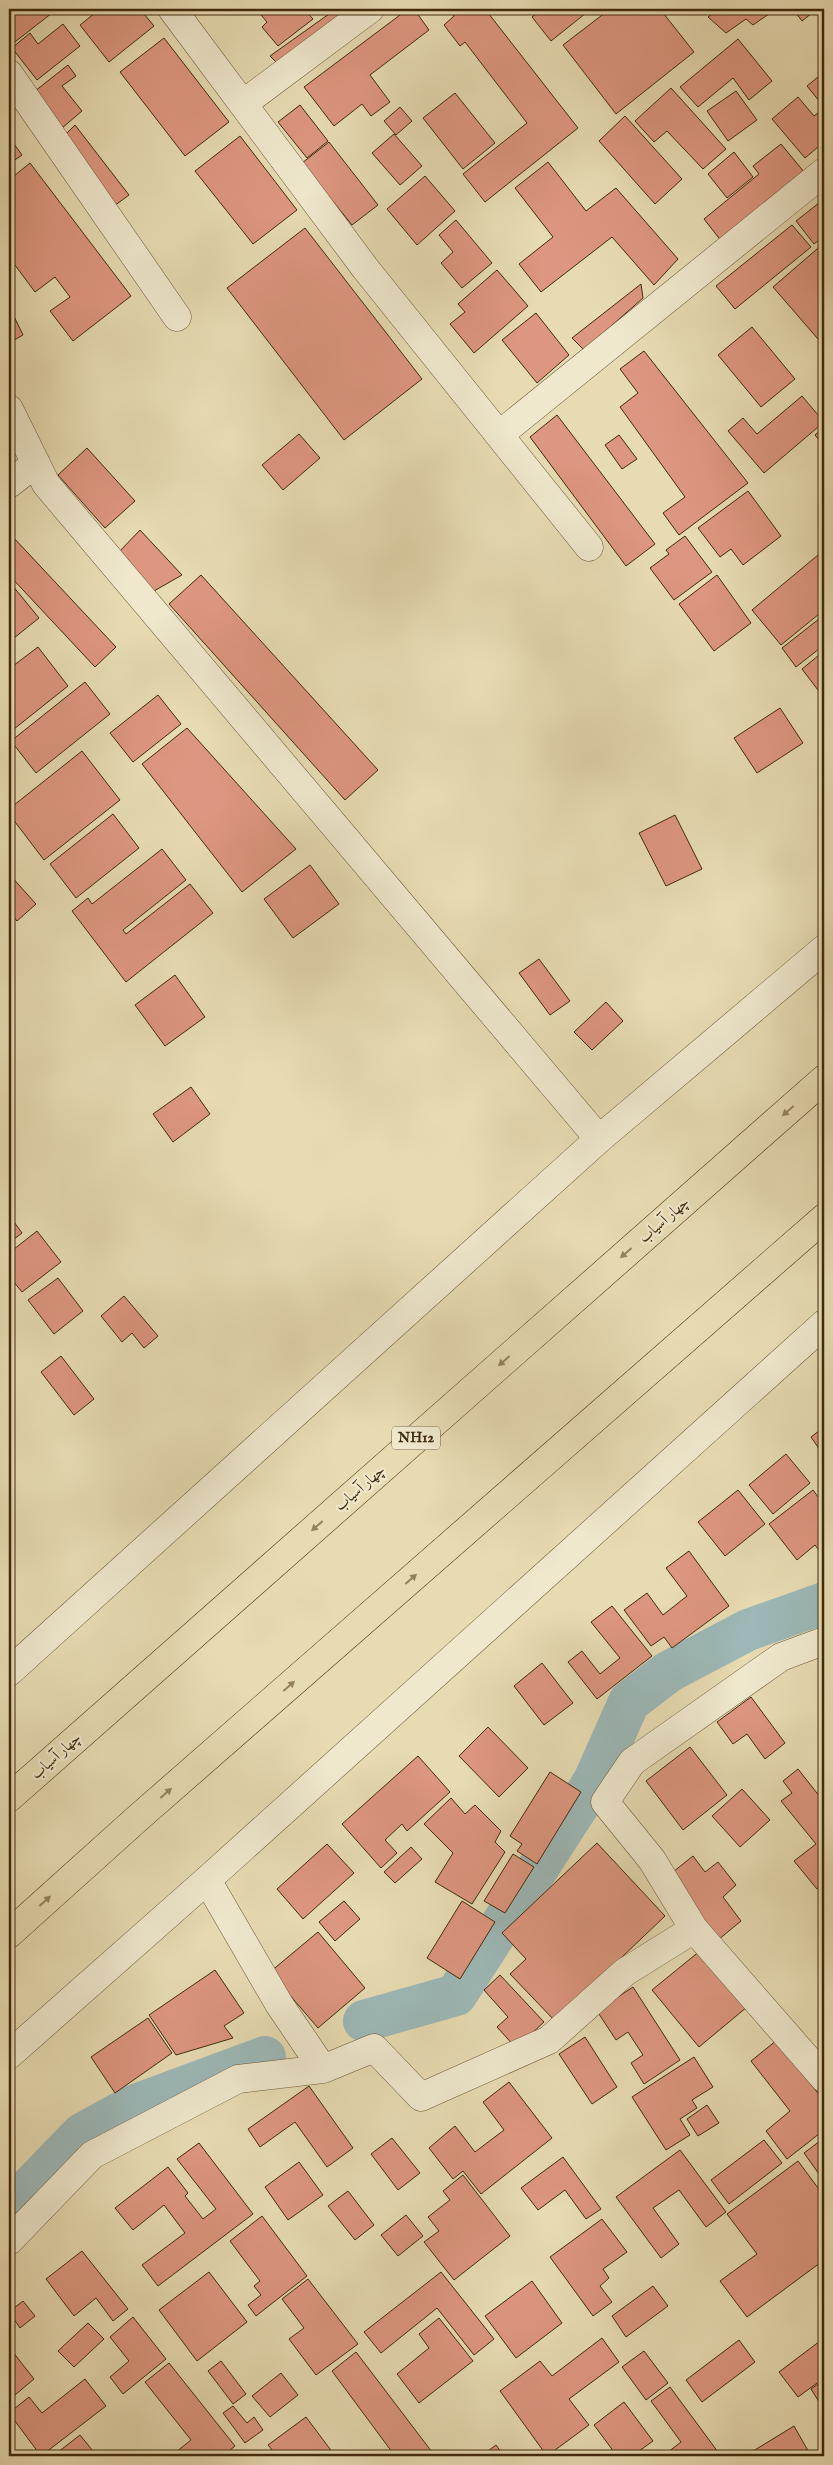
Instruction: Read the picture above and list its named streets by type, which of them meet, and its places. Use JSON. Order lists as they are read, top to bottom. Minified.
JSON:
{"streets":{"highway":["چهار آسیاب","NH12"]}}
